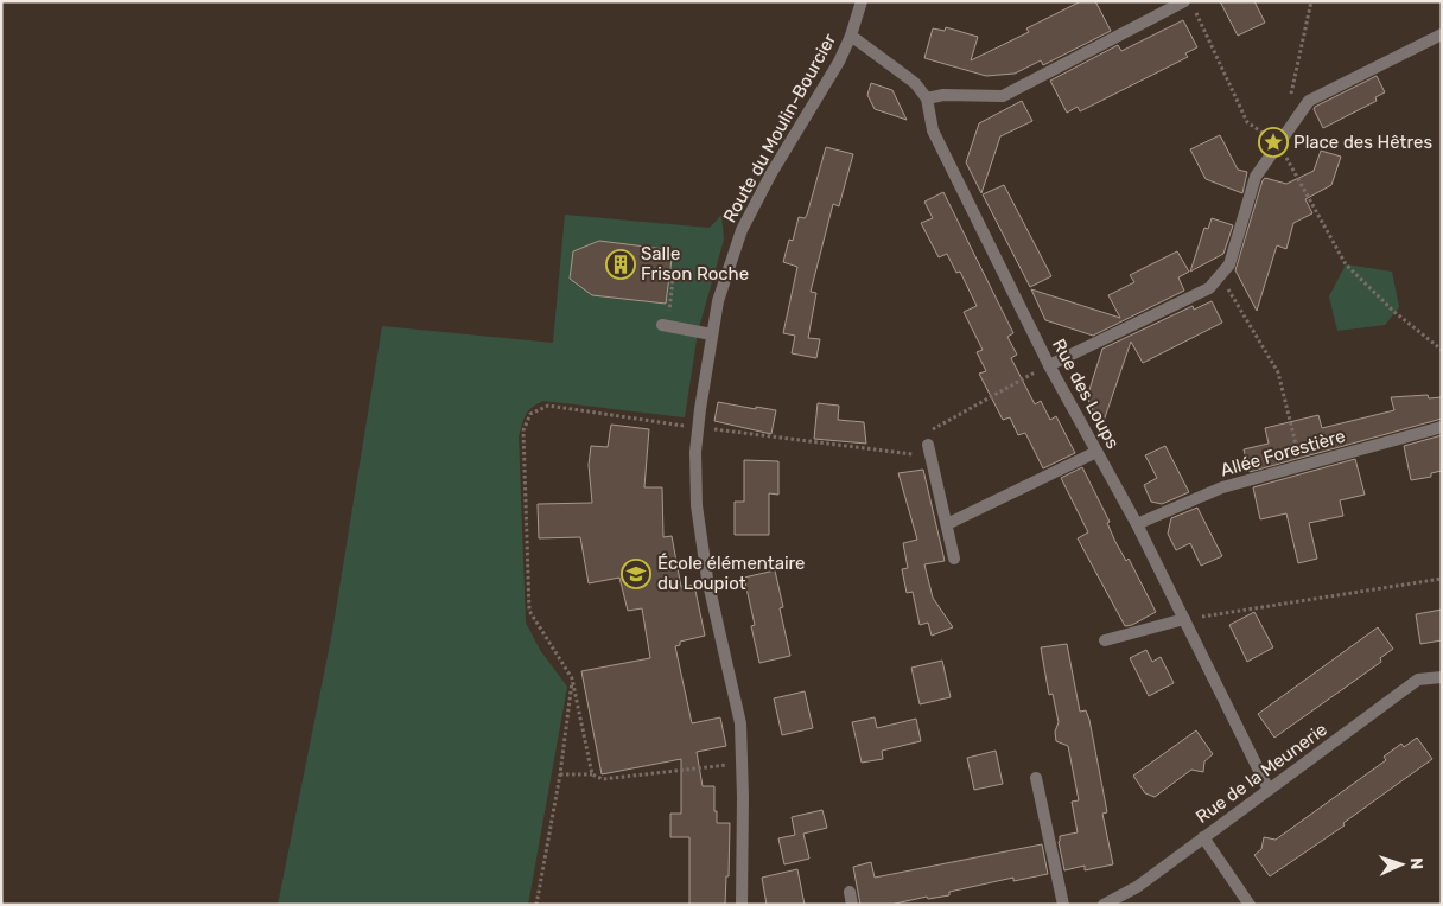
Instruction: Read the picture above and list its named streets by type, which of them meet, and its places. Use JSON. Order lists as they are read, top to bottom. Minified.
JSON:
{"streets":{"street":["Route du Moulin-Bourcier","Rue des Loups","Allée Forestière","Rue de la Meunerie"]},"crossings":[["Rue des Loups","Allée Forestière"],["Rue des Loups","Rue de la Meunerie"]],"places":{"place":["Place des Hêtres"],"building":["Salle Frison Roche"],"school or university":["École élémentaire du Loupiot"]},"north":"right"}
